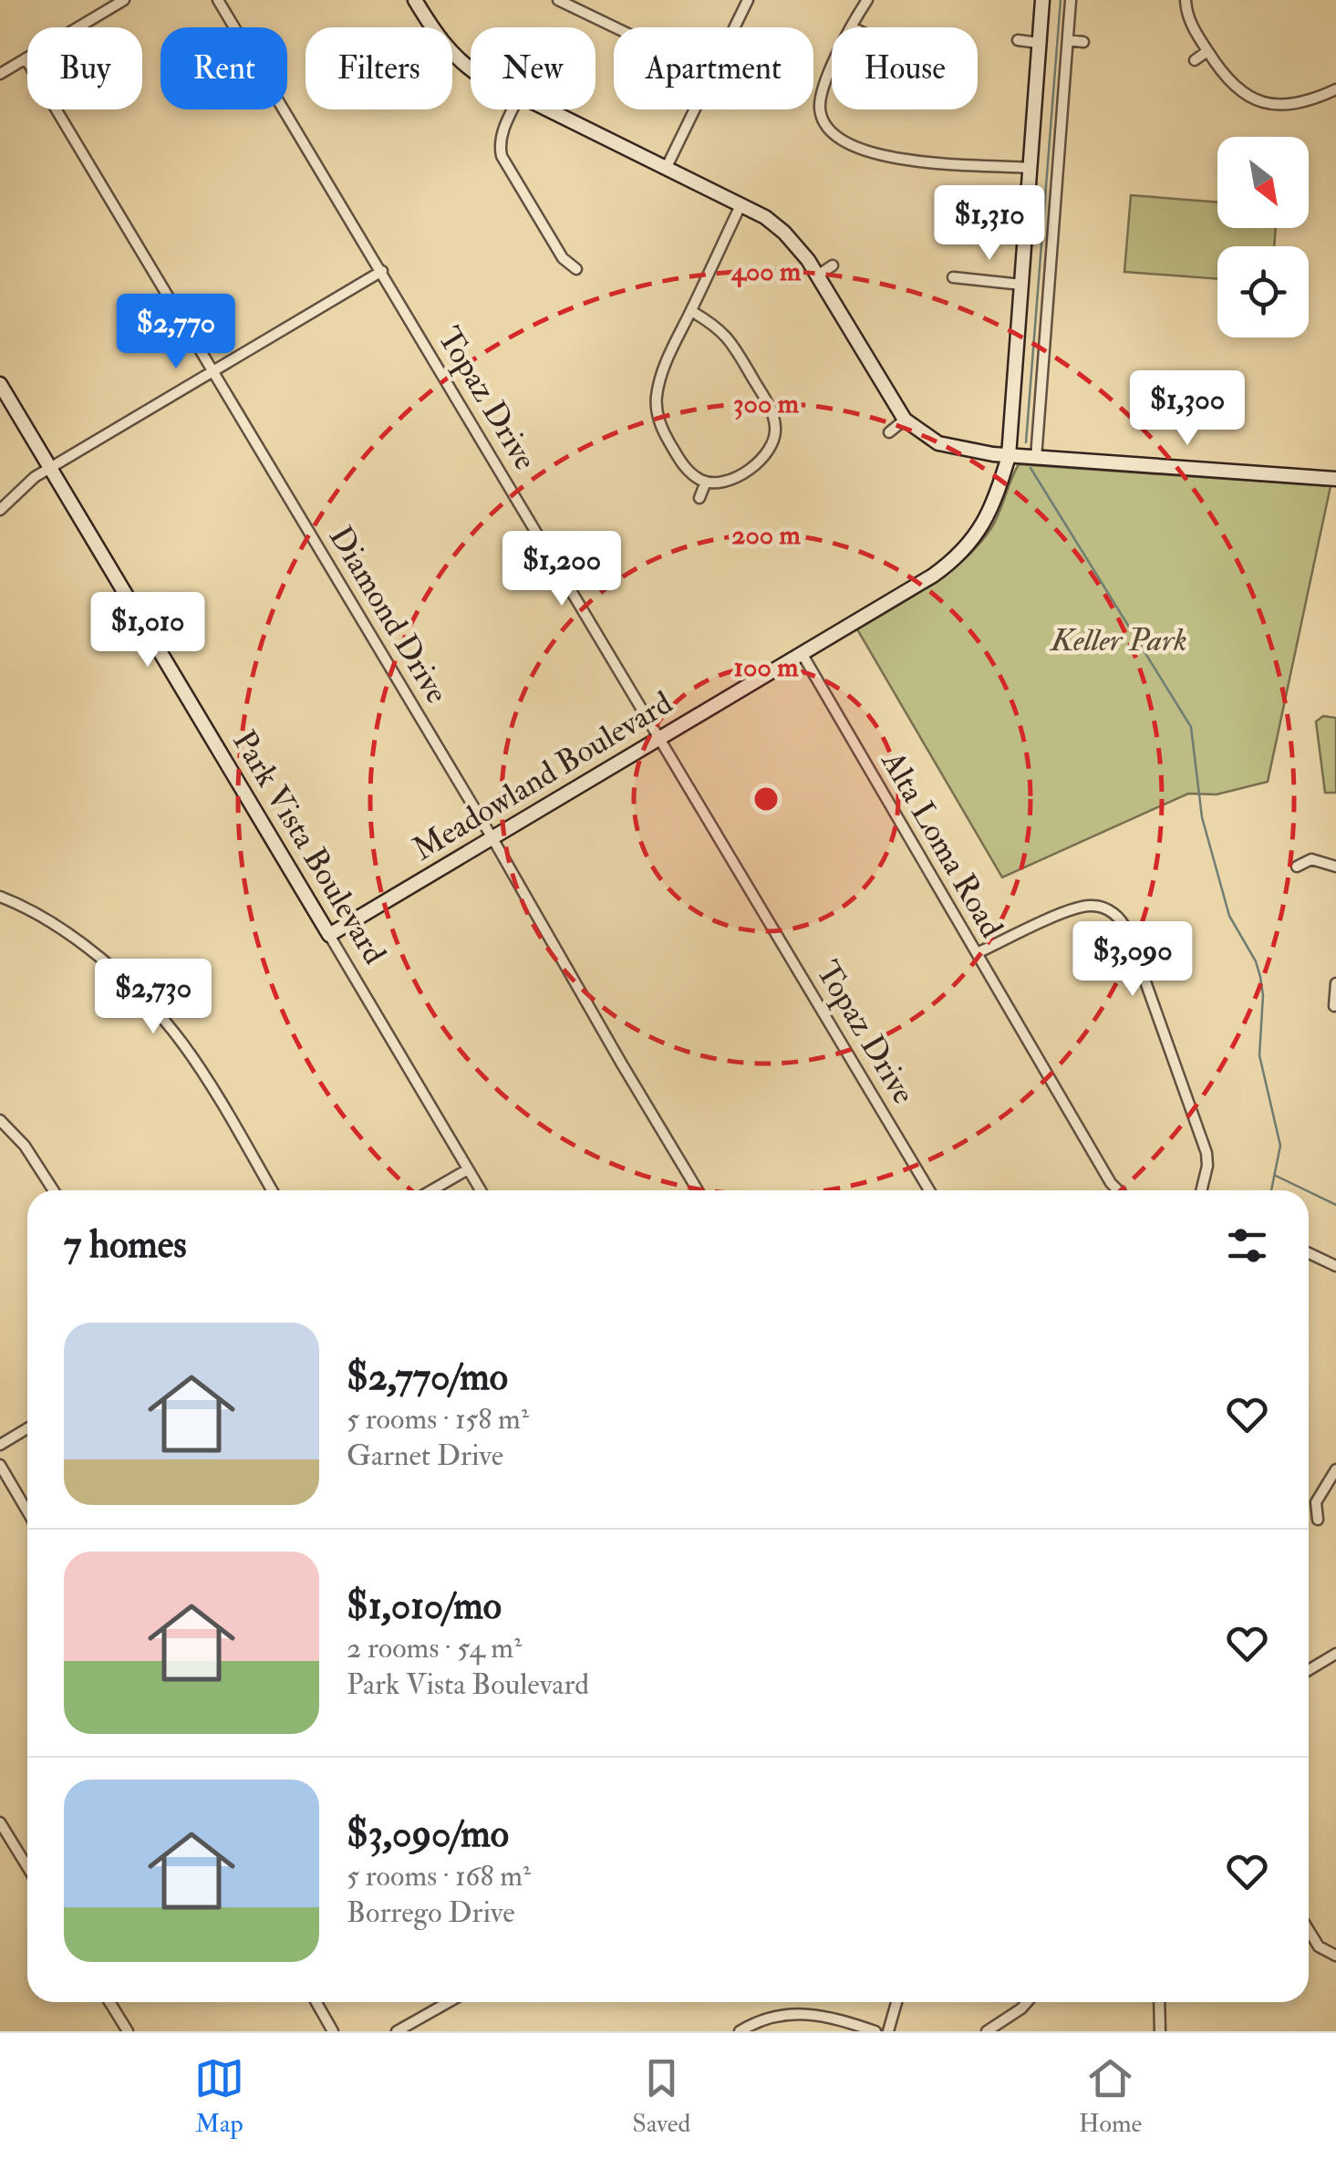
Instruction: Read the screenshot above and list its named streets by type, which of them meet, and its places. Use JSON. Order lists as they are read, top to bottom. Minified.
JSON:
{"streets":{"street":["Topaz Drive","Diamond Drive","Meadowland Boulevard","Alta Loma Road","Park Vista Boulevard"]},"crossings":[["Topaz Drive","Meadowland Boulevard"],["Diamond Drive","Meadowland Boulevard"],["Meadowland Boulevard","Alta Loma Road"],["Meadowland Boulevard","Park Vista Boulevard"]],"parks":["Keller Park"],"north":"bottom right","page":{"chip":["Buy","Rent","Filters","New","Apartment","House"],"price":["$1,310","$2,770","$1,300","$1,200","$1,010","$3,090","$2,730"],"heading":"7 homes","list":[{"name":"$2,770/mo","note":"5 rooms · 158 m² · Garnet Drive"},{"name":"$1,010/mo","note":"2 rooms · 54 m² · Park Vista Boulevard"},{"name":"$3,090/mo","note":"5 rooms · 168 m² · Borrego Drive"}],"tabs":["Map","Saved","Home"]},"rings":["400 m","300 m","200 m","100 m"]}
